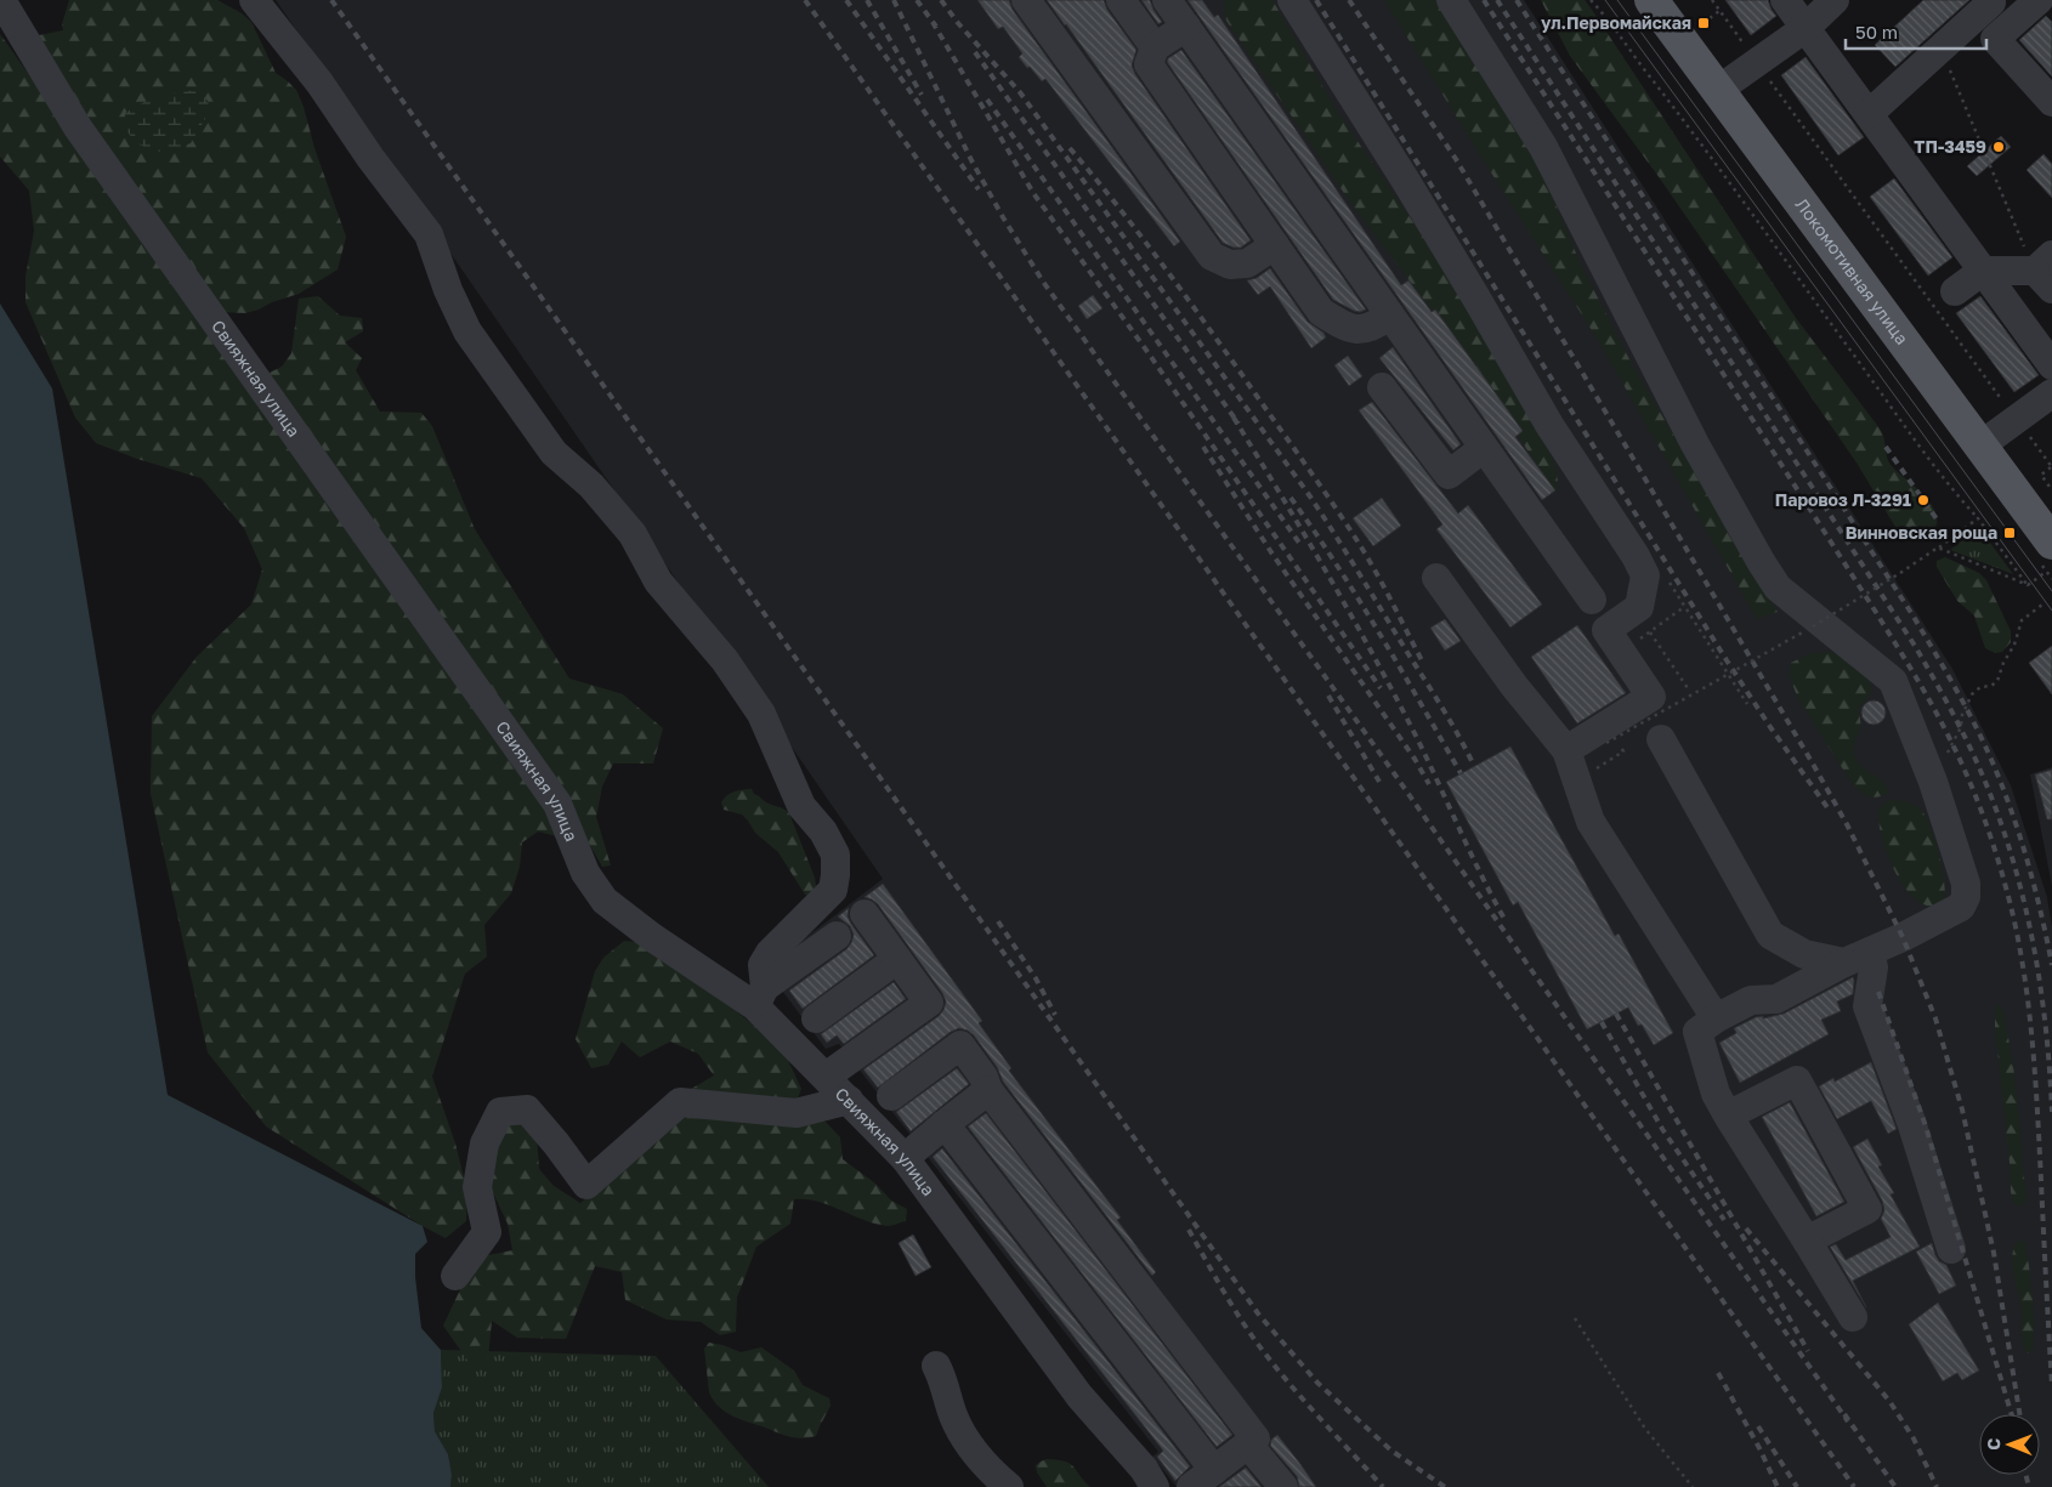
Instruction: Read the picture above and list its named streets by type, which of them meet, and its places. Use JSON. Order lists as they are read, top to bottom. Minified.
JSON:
{"streets":{"main road":["Локомотивная улица"],"street":["Свияжная улица"]},"places":{"transit":["ул.Первомайская","Винновская роща"],"other":["ТП-3459","Паровоз Л-3291"]},"scale_bar":"50 m","north":"left"}
